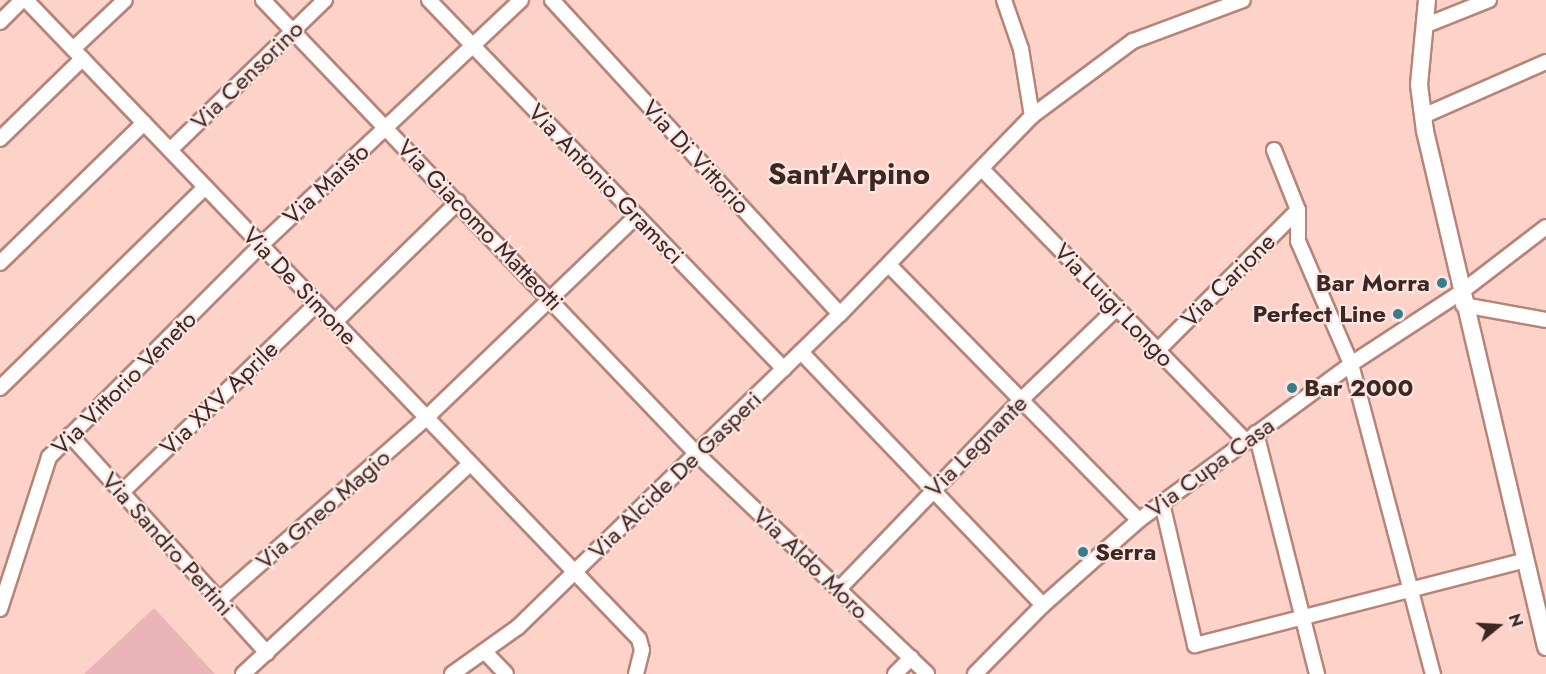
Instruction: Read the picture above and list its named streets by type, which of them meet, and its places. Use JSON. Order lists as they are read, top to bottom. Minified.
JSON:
{"streets":{"street":["Via Censorino","Via Di Vittorio","Via Maisto","Via Antonio Gramsci","Via Giacomo Matteotti","Via Carione","Via De Simone","Via Luigi Longo","Via Vittorio Veneto","Via XXV Aprile","Via Legnante","Via Cupa Casa","Via Alcide De Gasperi","Via Gneo Magio","Via Sandro Pertini","Via Aldo Moro"]},"crossings":[["Via Censorino","Via Giacomo Matteotti"],["Via Censorino","Via De Simone"],["Via Di Vittorio","Via Alcide De Gasperi"],["Via Maisto","Via Antonio Gramsci"],["Via Maisto","Via Giacomo Matteotti"],["Via Maisto","Via De Simone"],["Via Maisto","Via Vittorio Veneto"],["Via Antonio Gramsci","Via Alcide De Gasperi"],["Via Antonio Gramsci","Via Gneo Magio"],["Via Giacomo Matteotti","Via Alcide De Gasperi"],["Via Giacomo Matteotti","Via Gneo Magio"],["Via Giacomo Matteotti","Via Aldo Moro"],["Via Carione","Via Luigi Longo"],["Via De Simone","Via Vittorio Veneto"],["Via De Simone","Via XXV Aprile"],["Via De Simone","Via Alcide De Gasperi"],["Via De Simone","Via Gneo Magio"],["Via Luigi Longo","Via Legnante"],["Via Luigi Longo","Via Cupa Casa"],["Via Luigi Longo","Via Alcide De Gasperi"],["Via Vittorio Veneto","Via Sandro Pertini"],["Via XXV Aprile","Via Sandro Pertini"],["Via Legnante","Via Aldo Moro"],["Via Alcide De Gasperi","Via Aldo Moro"],["Via Gneo Magio","Via Sandro Pertini"]],"districts":["Sant'Arpino"],"places":["Bar Morra","Perfect Line","Bar 2000","Serra"],"north":"right"}
